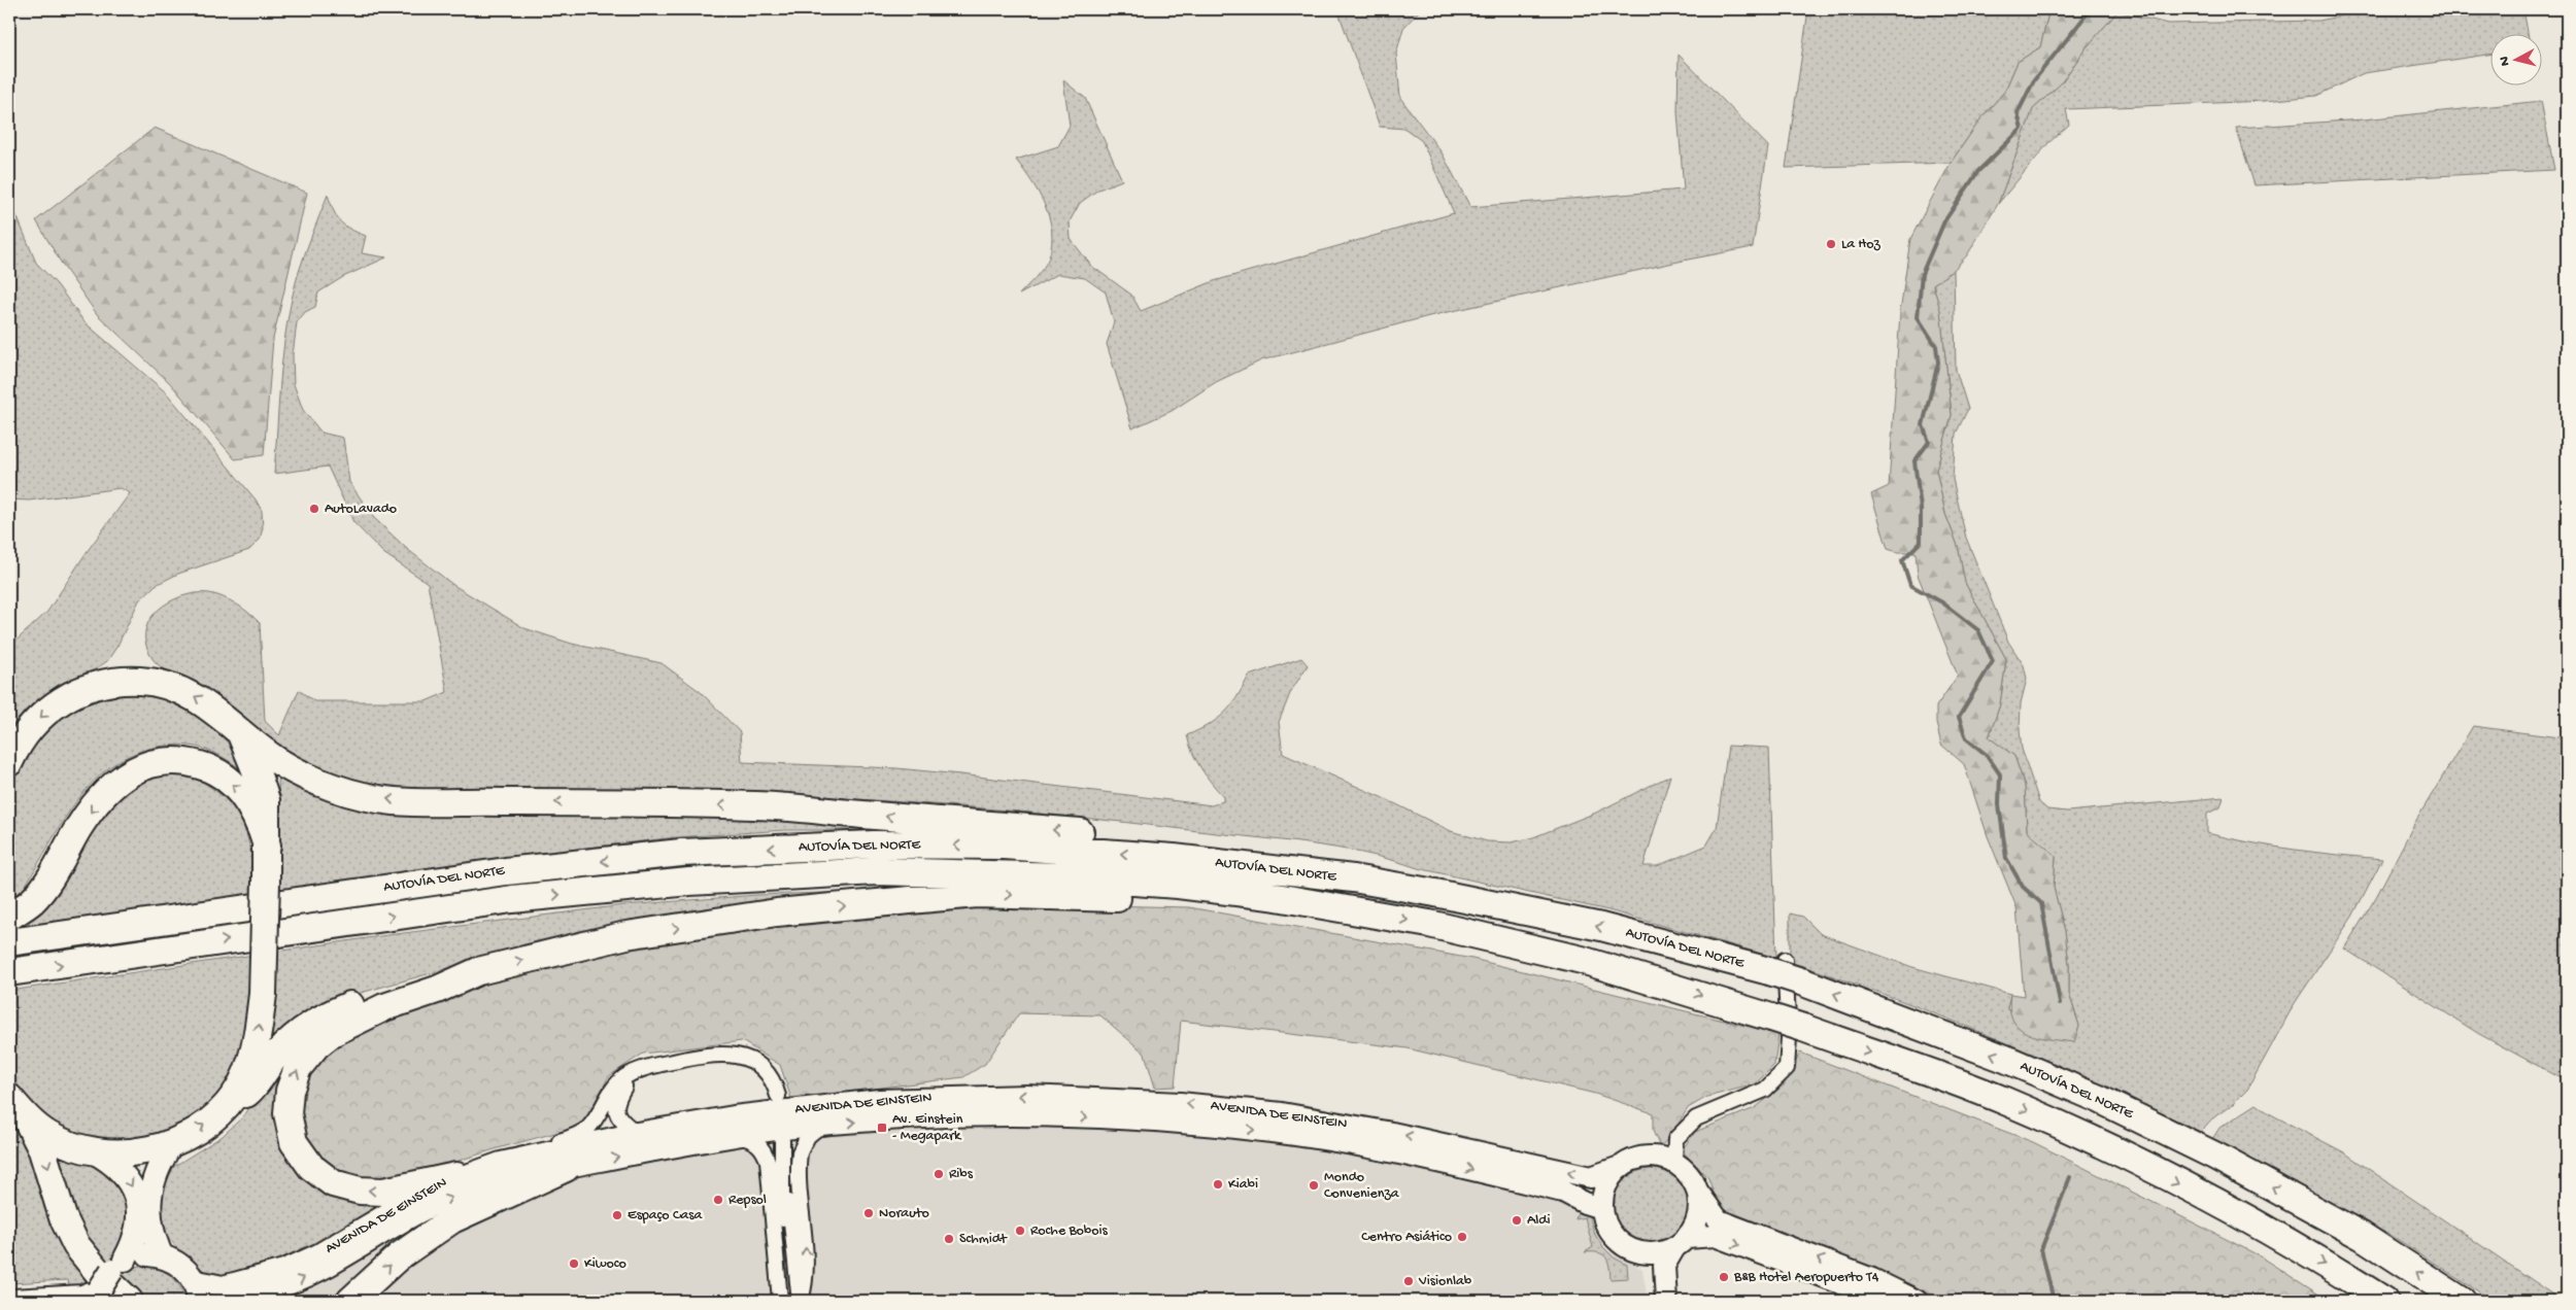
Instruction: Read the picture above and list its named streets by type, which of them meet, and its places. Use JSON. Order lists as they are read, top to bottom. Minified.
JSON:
{"streets":{"highway":["AUTOVÍA DEL NORTE"],"street":["AVENIDA DE EINSTEIN"]},"places":{"other":["La Hoz","AutoLavado","Ribs","Kiabi","Mondo Convenienza","Repsol","Norauto","Espaço Casa","Aldi","Roche Bobois","Centro Asiático","Schmidt","Kiwoco","B&B Hotel Aeropuerto T4","Visionlab"],"transit":["Av. Einstein - Megapark"]},"north":"left"}
